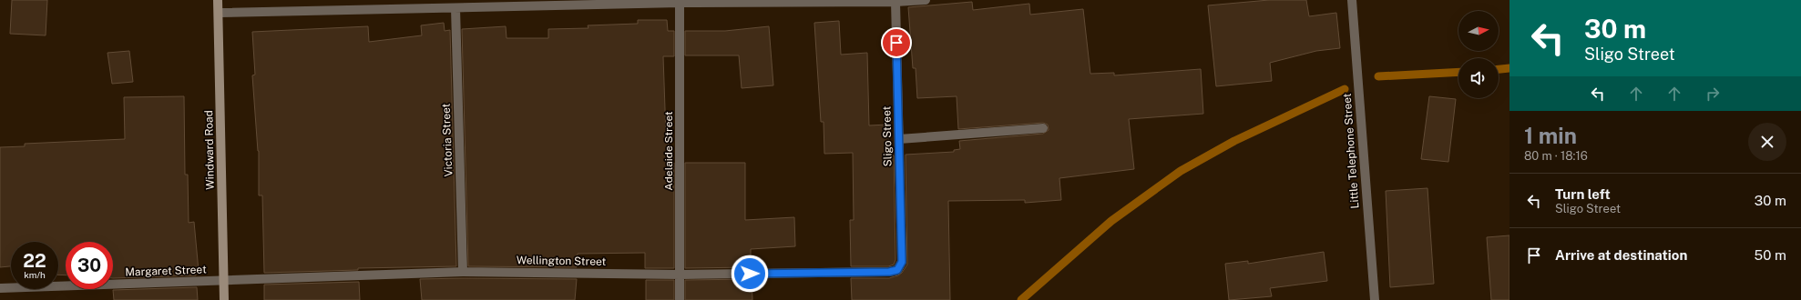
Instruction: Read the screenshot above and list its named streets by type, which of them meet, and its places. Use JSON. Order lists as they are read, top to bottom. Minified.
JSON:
{"streets":{"main road":["Windward Road"],"street":["Sligo Street","Victoria Street","Adelaide Street","Little Telephone Street","Wellington Street","Margaret Street"]},"crossings":[["Sligo Street","Wellington Street"],["Victoria Street","Wellington Street"],["Windward Road","Wellington Street"],["Windward Road","Margaret Street"],["Adelaide Street","Wellington Street"],["Wellington Street","Margaret Street"]],"north":"right","page":{"turn":["30 m","Sligo Street"],"heading":["1 min","80 m · 18:16"],"list":[{"name":"Turn left","note":"Sligo Street","value":"30 m"},{"name":"Arrive at destination","value":"50 m"}],"speed":"22 km/h","limit":"30"}}
